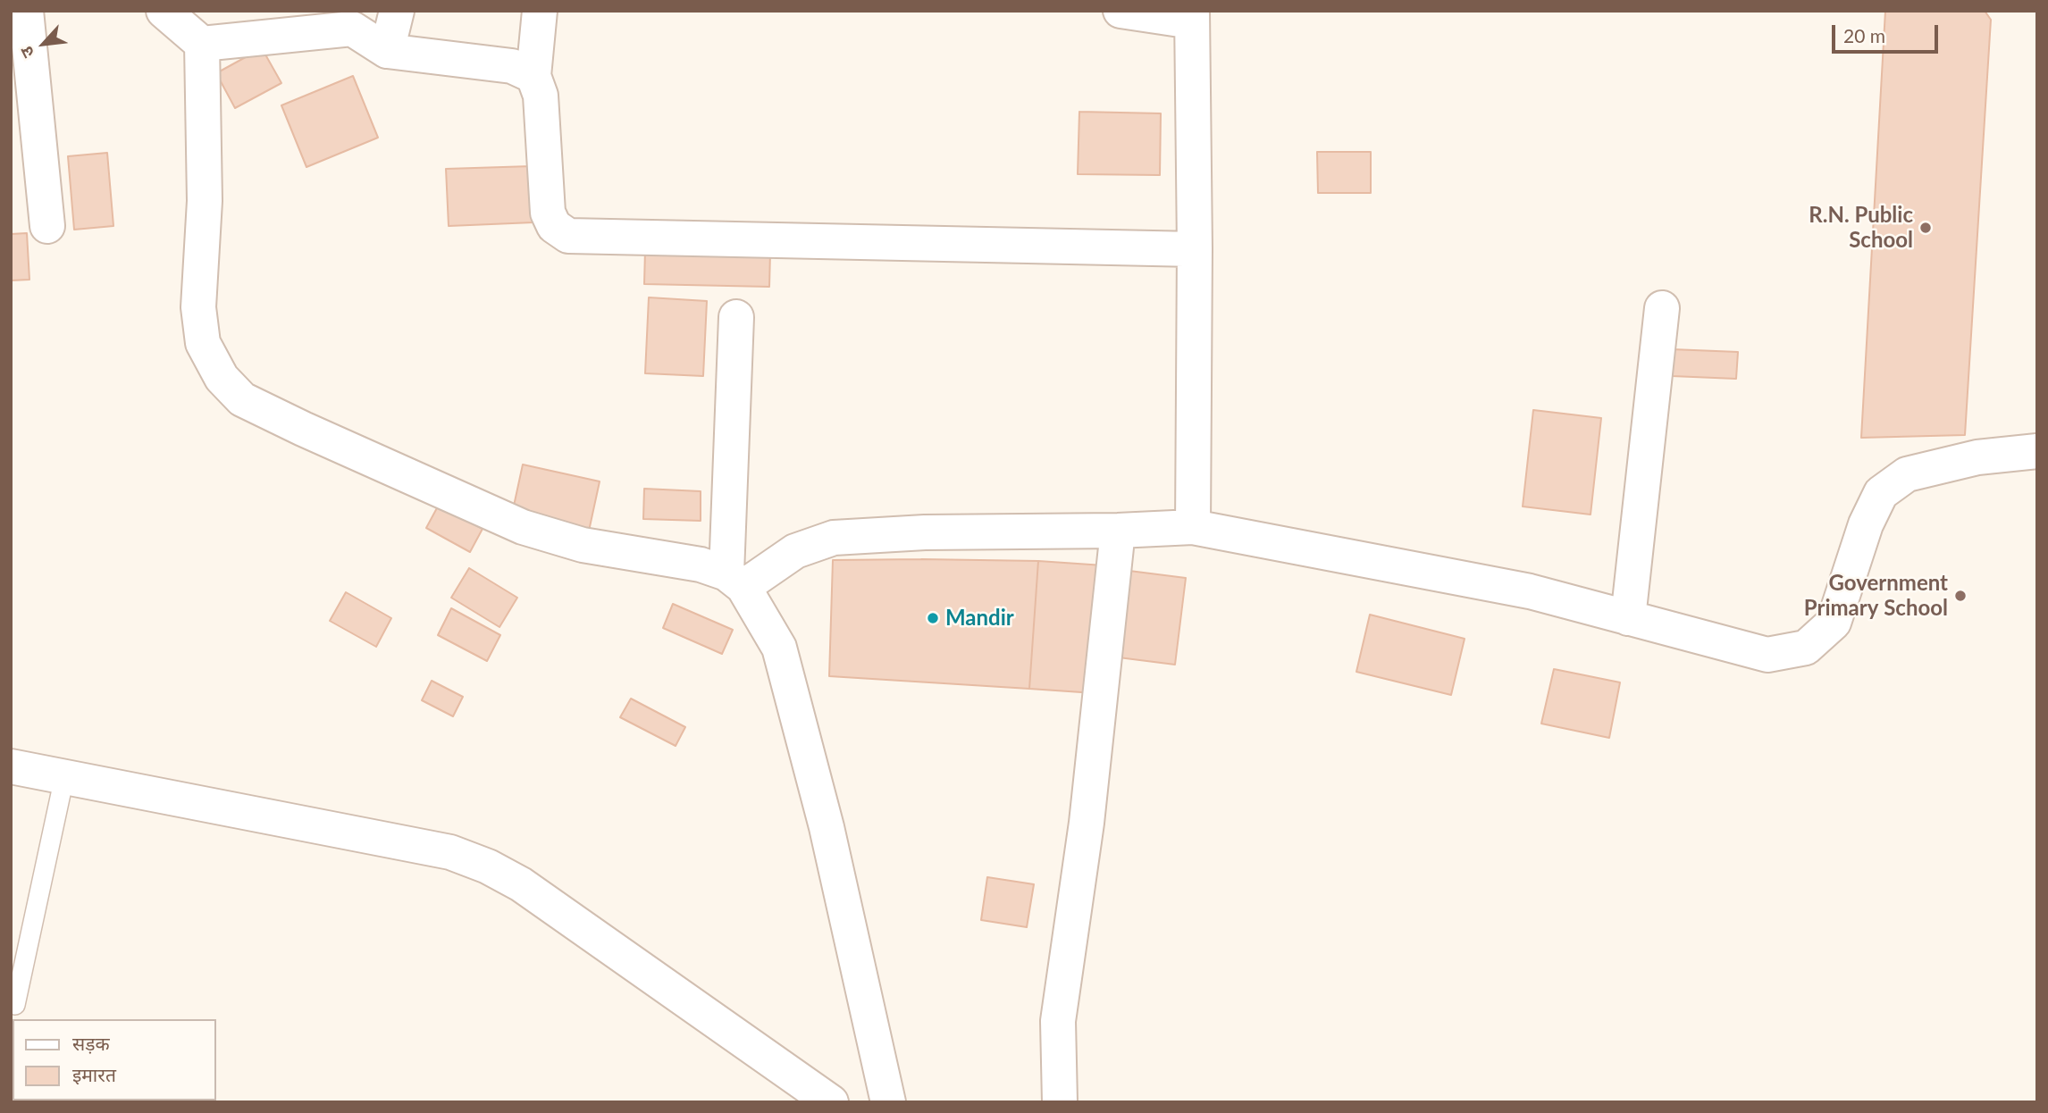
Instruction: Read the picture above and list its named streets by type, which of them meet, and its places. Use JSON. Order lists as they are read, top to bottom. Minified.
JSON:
{"places":["R.N. Public School","Government Primary School","Mandir"],"legend":["सड़क","इमारत"],"scale_bar":"20 m","north":"bottom left"}
